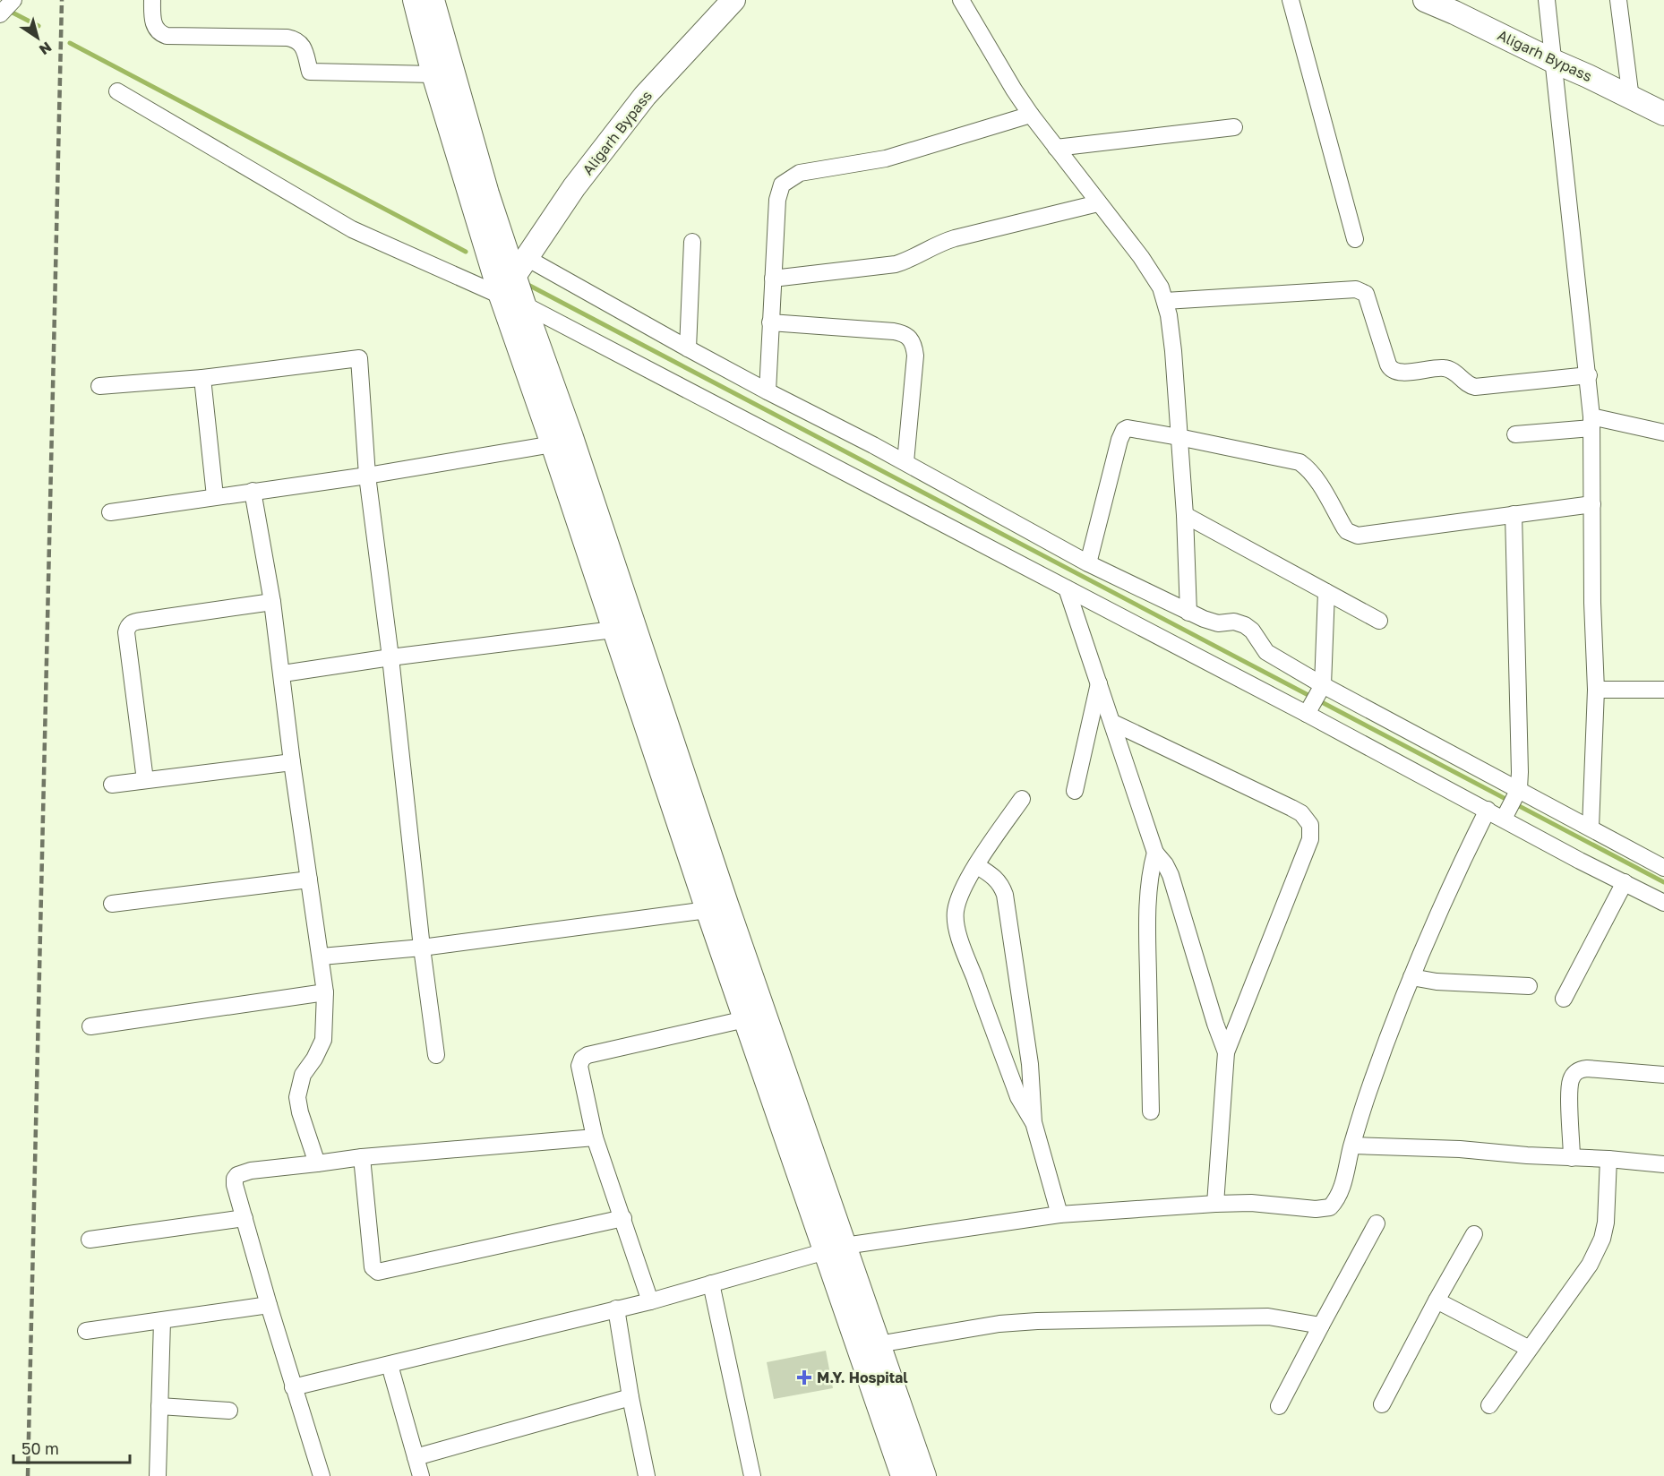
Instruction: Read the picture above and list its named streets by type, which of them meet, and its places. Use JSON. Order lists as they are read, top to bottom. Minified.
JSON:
{"streets":{"main road":["Aligarh Bypass"]},"places":{"health":["M.Y. Hospital"]},"scale_bar":"50 m","north":"bottom right"}
